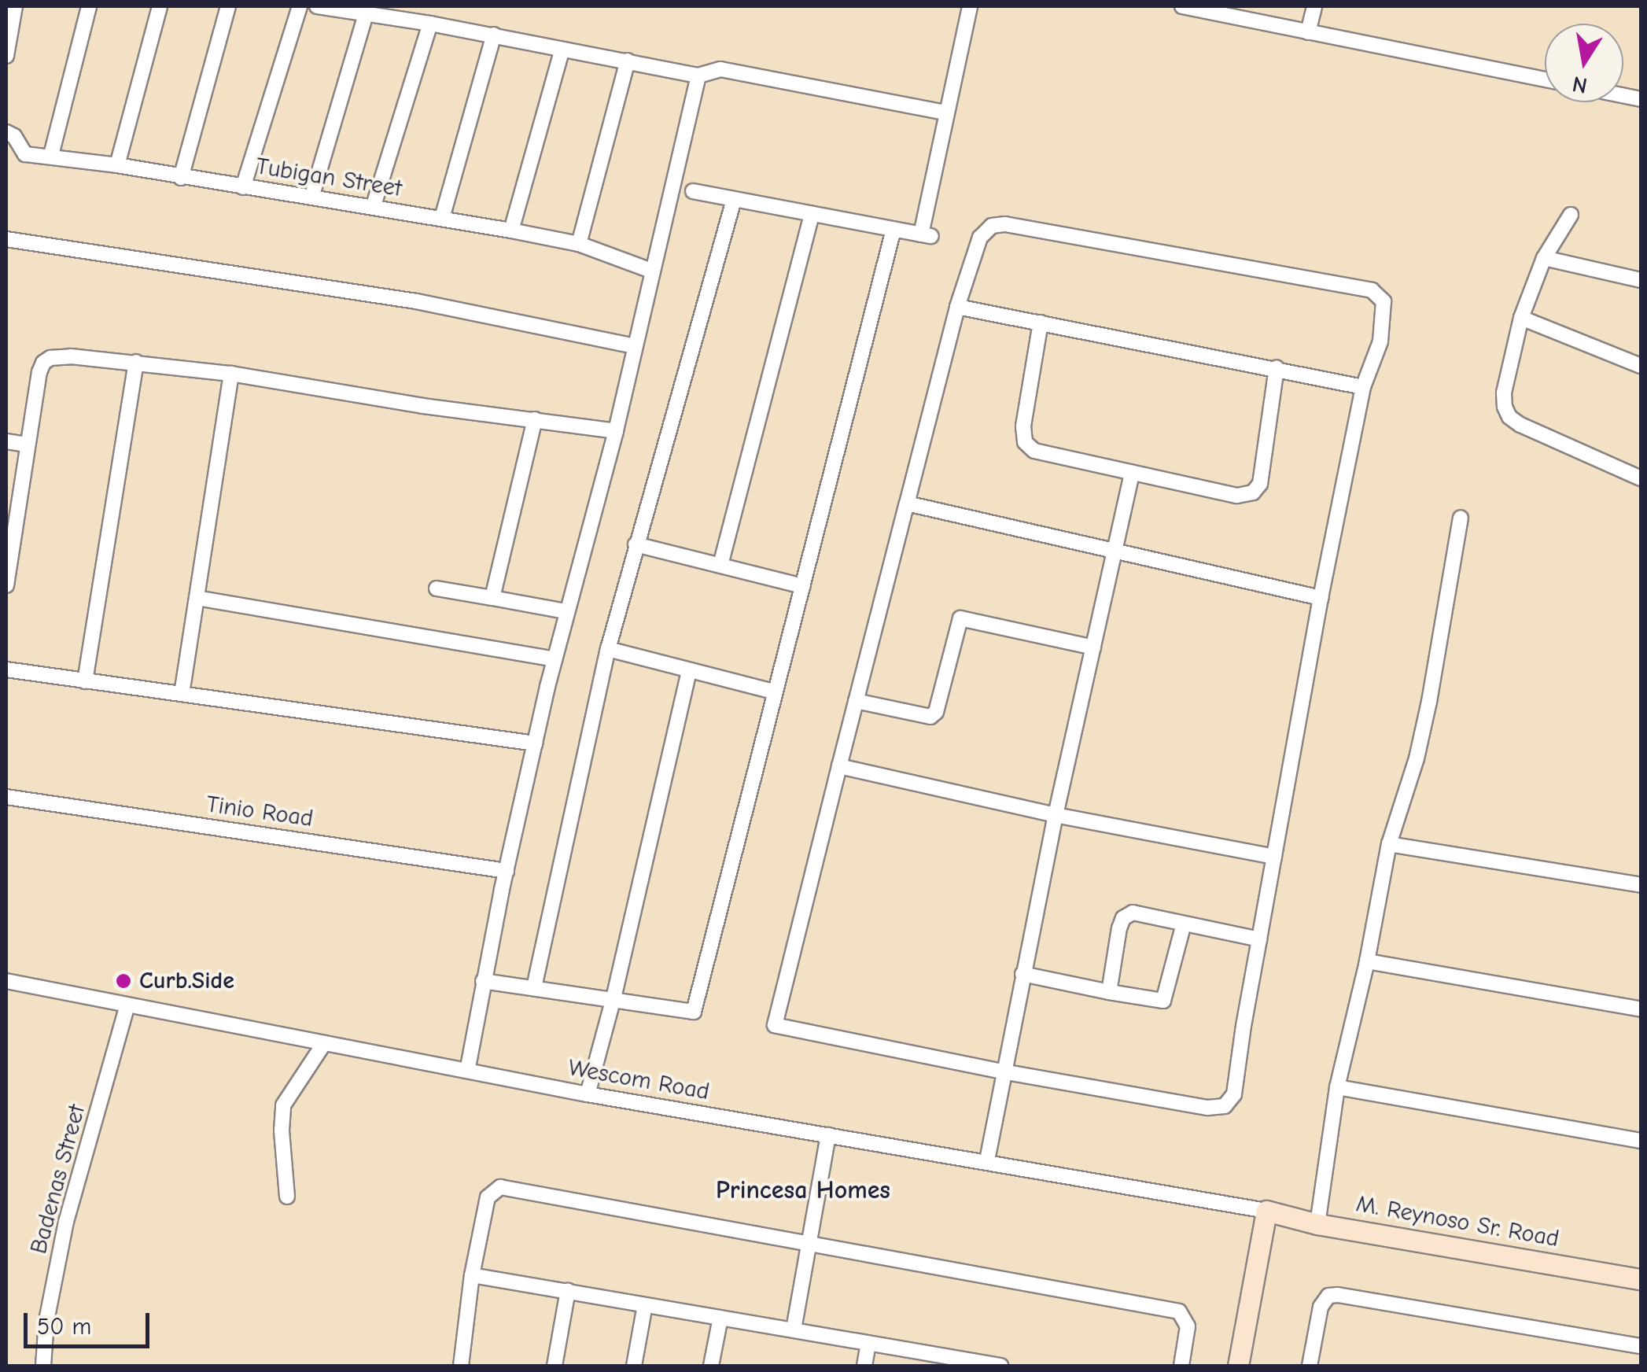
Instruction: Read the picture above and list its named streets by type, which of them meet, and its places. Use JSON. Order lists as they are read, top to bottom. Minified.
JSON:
{"streets":{"street":["Tubigan Street","Tinio Road","Wescom Road","Badenas Street","M. Reynoso Sr. Road"]},"crossings":[["Wescom Road","Badenas Street"],["Wescom Road","M. Reynoso Sr. Road"]],"districts":["Princesa Homes"],"places":["Curb.Side"],"scale_bar":"50 m","north":"bottom"}
